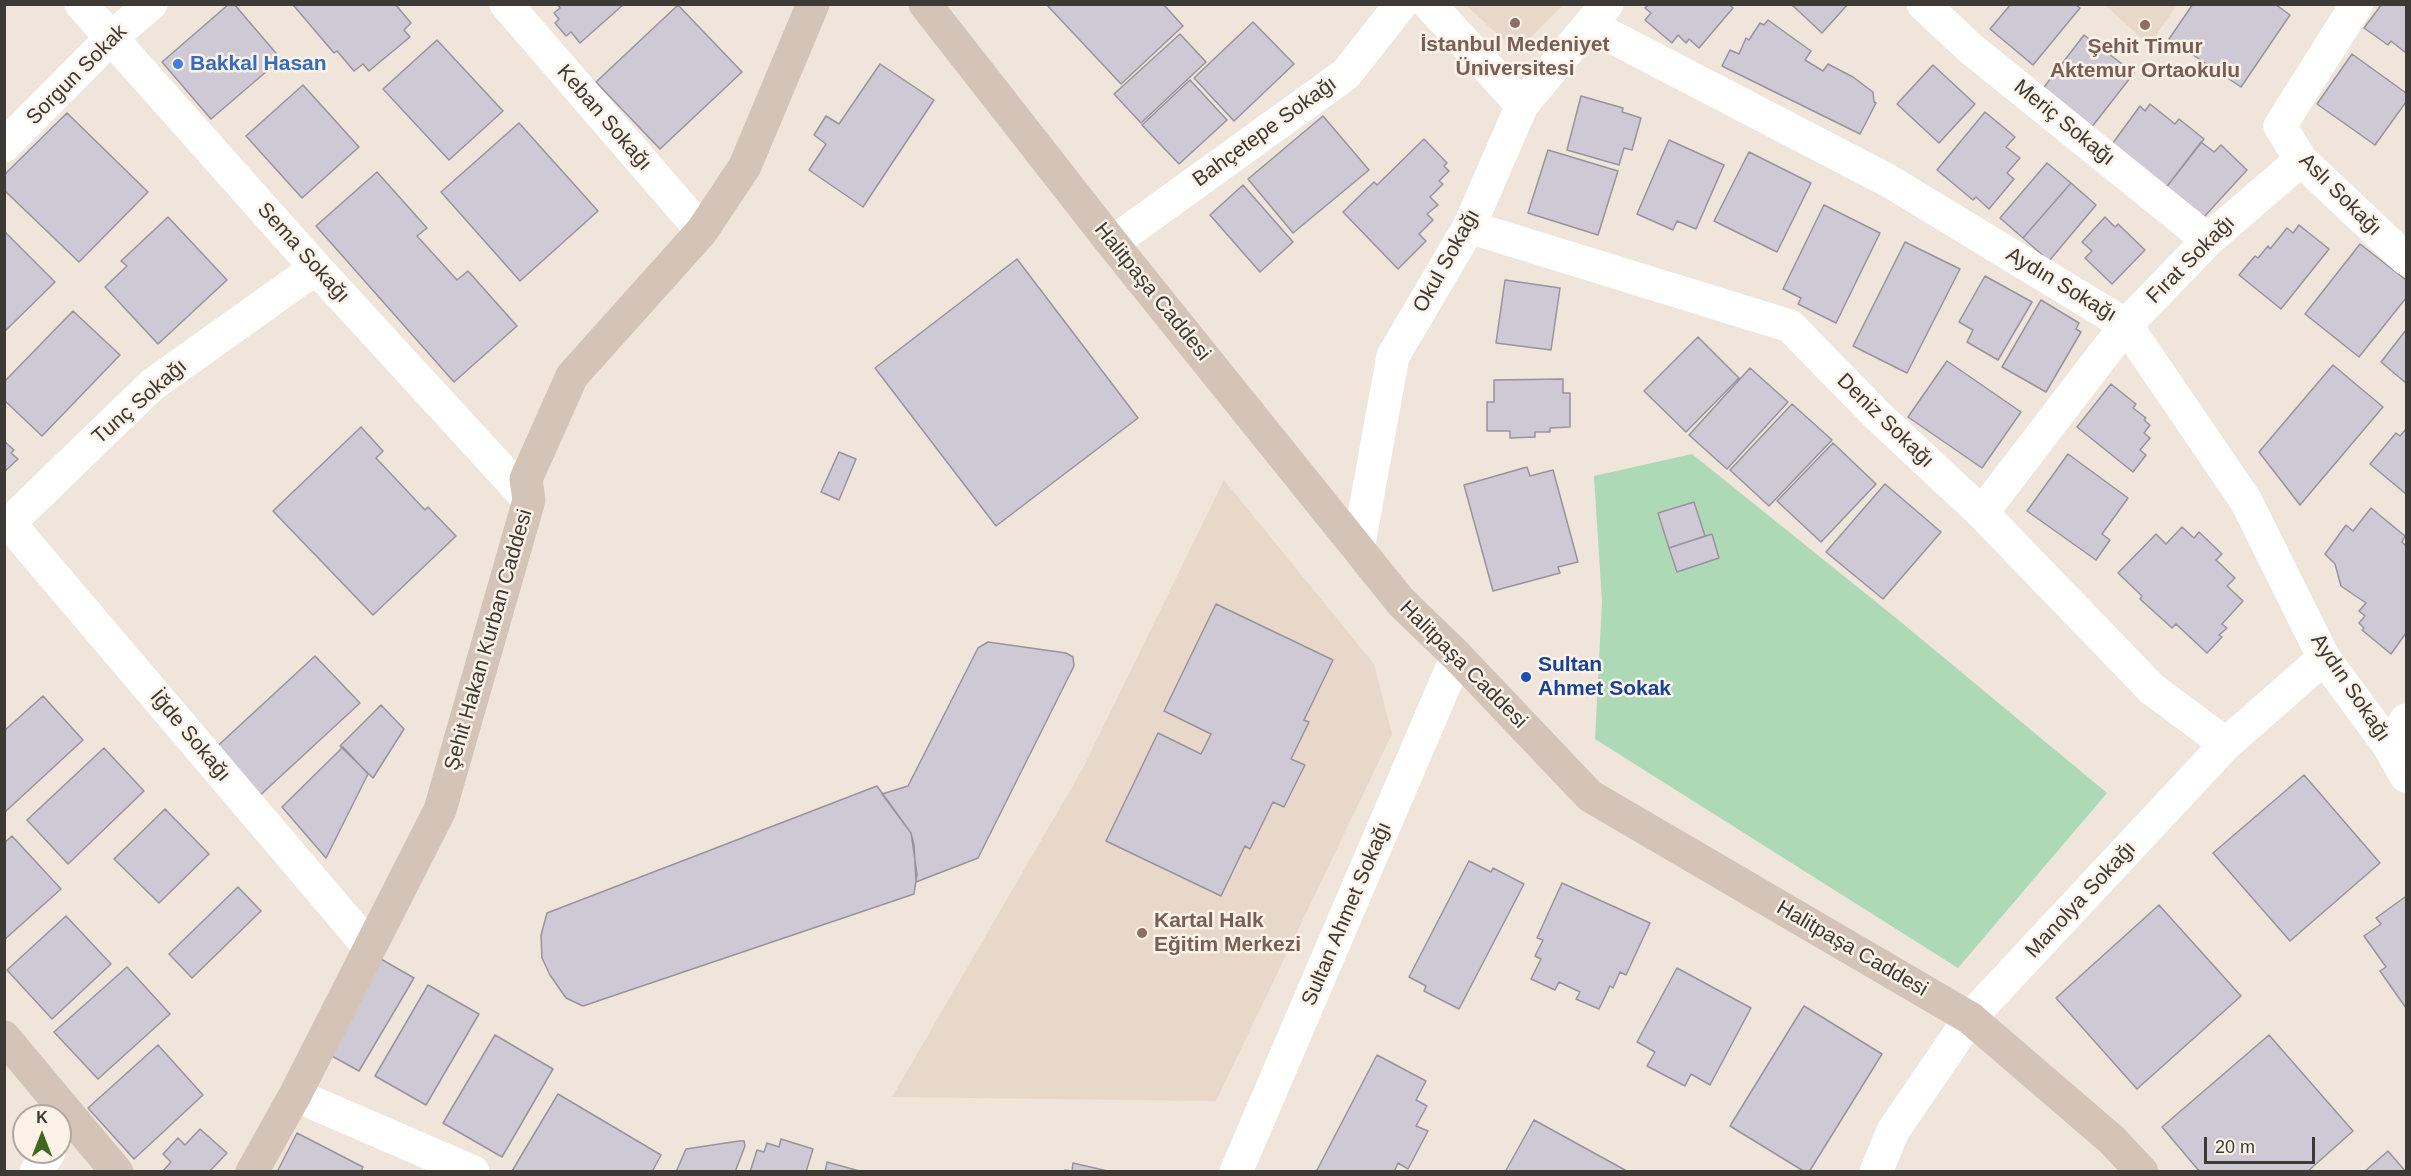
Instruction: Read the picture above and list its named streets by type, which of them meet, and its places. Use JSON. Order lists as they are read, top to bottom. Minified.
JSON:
{"streets":{"street":["Sorgun Sokak","Keban Sokağı","Meriç Sokağı","Bahçetepe Sokağı","Aslı Sokağı","Sema Sokağı","Fırat Sokağı","Okul Sokağı","Aydın Sokağı","Halitpaşa Caddesi","Tunç Sokağı","Deniz Sokağı","Şehit Hakan Kurban Caddesi","İğde Sokağı","Manolya Sokağı","Sultan Ahmet Sokağı"]},"crossings":[["Sorgun Sokak","Sema Sokağı"],["Keban Sokağı","Şehit Hakan Kurban Caddesi"],["Meriç Sokağı","Fırat Sokağı"],["Bahçetepe Sokağı","Halitpaşa Caddesi"],["Aslı Sokağı","Fırat Sokağı"],["Sema Sokağı","Tunç Sokağı"],["Sema Sokağı","Şehit Hakan Kurban Caddesi"],["Fırat Sokağı","Aydın Sokağı"],["Fırat Sokağı","Deniz Sokağı"],["Okul Sokağı","Aydın Sokağı"],["Okul Sokağı","Halitpaşa Caddesi"],["Okul Sokağı","Deniz Sokağı"],["Aydın Sokağı","Manolya Sokağı"],["Halitpaşa Caddesi","Manolya Sokağı"],["Halitpaşa Caddesi","Sultan Ahmet Sokağı"],["Tunç Sokağı","İğde Sokağı"],["Deniz Sokağı","Manolya Sokağı"],["Şehit Hakan Kurban Caddesi","İğde Sokağı"]],"places":["İstanbul Medeniyet Üniversitesi","Şehit Timur Aktemur Ortaokulu","Bakkal Hasan","Sultan Ahmet Sokak","Kartal Halk Eğitim Merkezi"],"scale_bar":"20 m","north":"top"}
